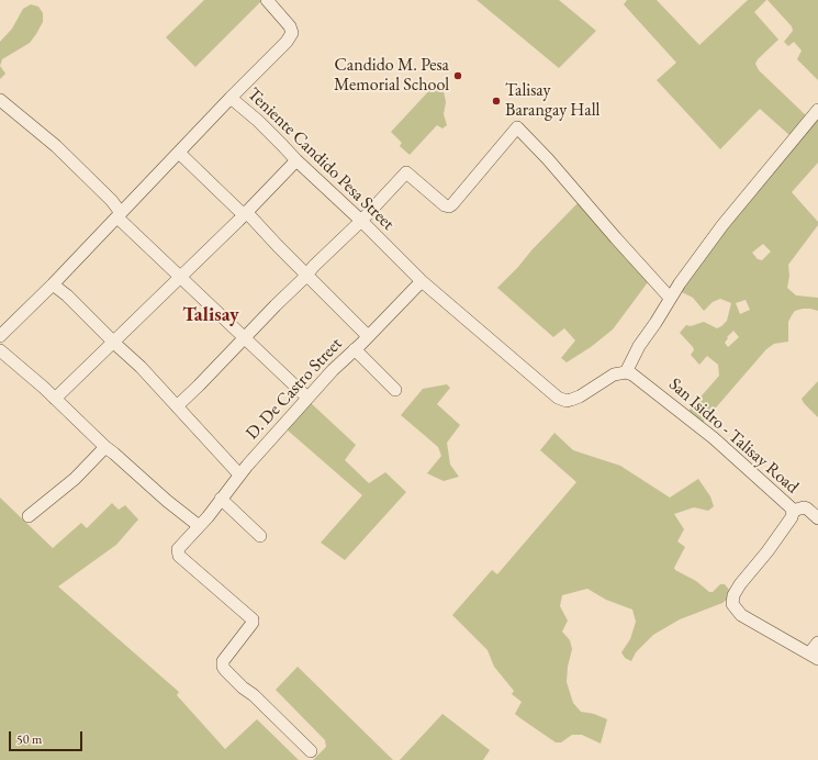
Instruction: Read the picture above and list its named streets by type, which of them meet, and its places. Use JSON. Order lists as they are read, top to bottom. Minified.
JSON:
{"streets":{"street":["Teniente Candido Pesa Street","D. De Castro Street","San Isidro - Talisay Road"]},"crossings":[["Teniente Candido Pesa Street","D. De Castro Street"],["Teniente Candido Pesa Street","San Isidro - Talisay Road"]],"districts":["Talisay"],"places":["Candido M. Pesa Memorial School","Talisay Barangay Hall"],"scale_bar":"50 m"}
